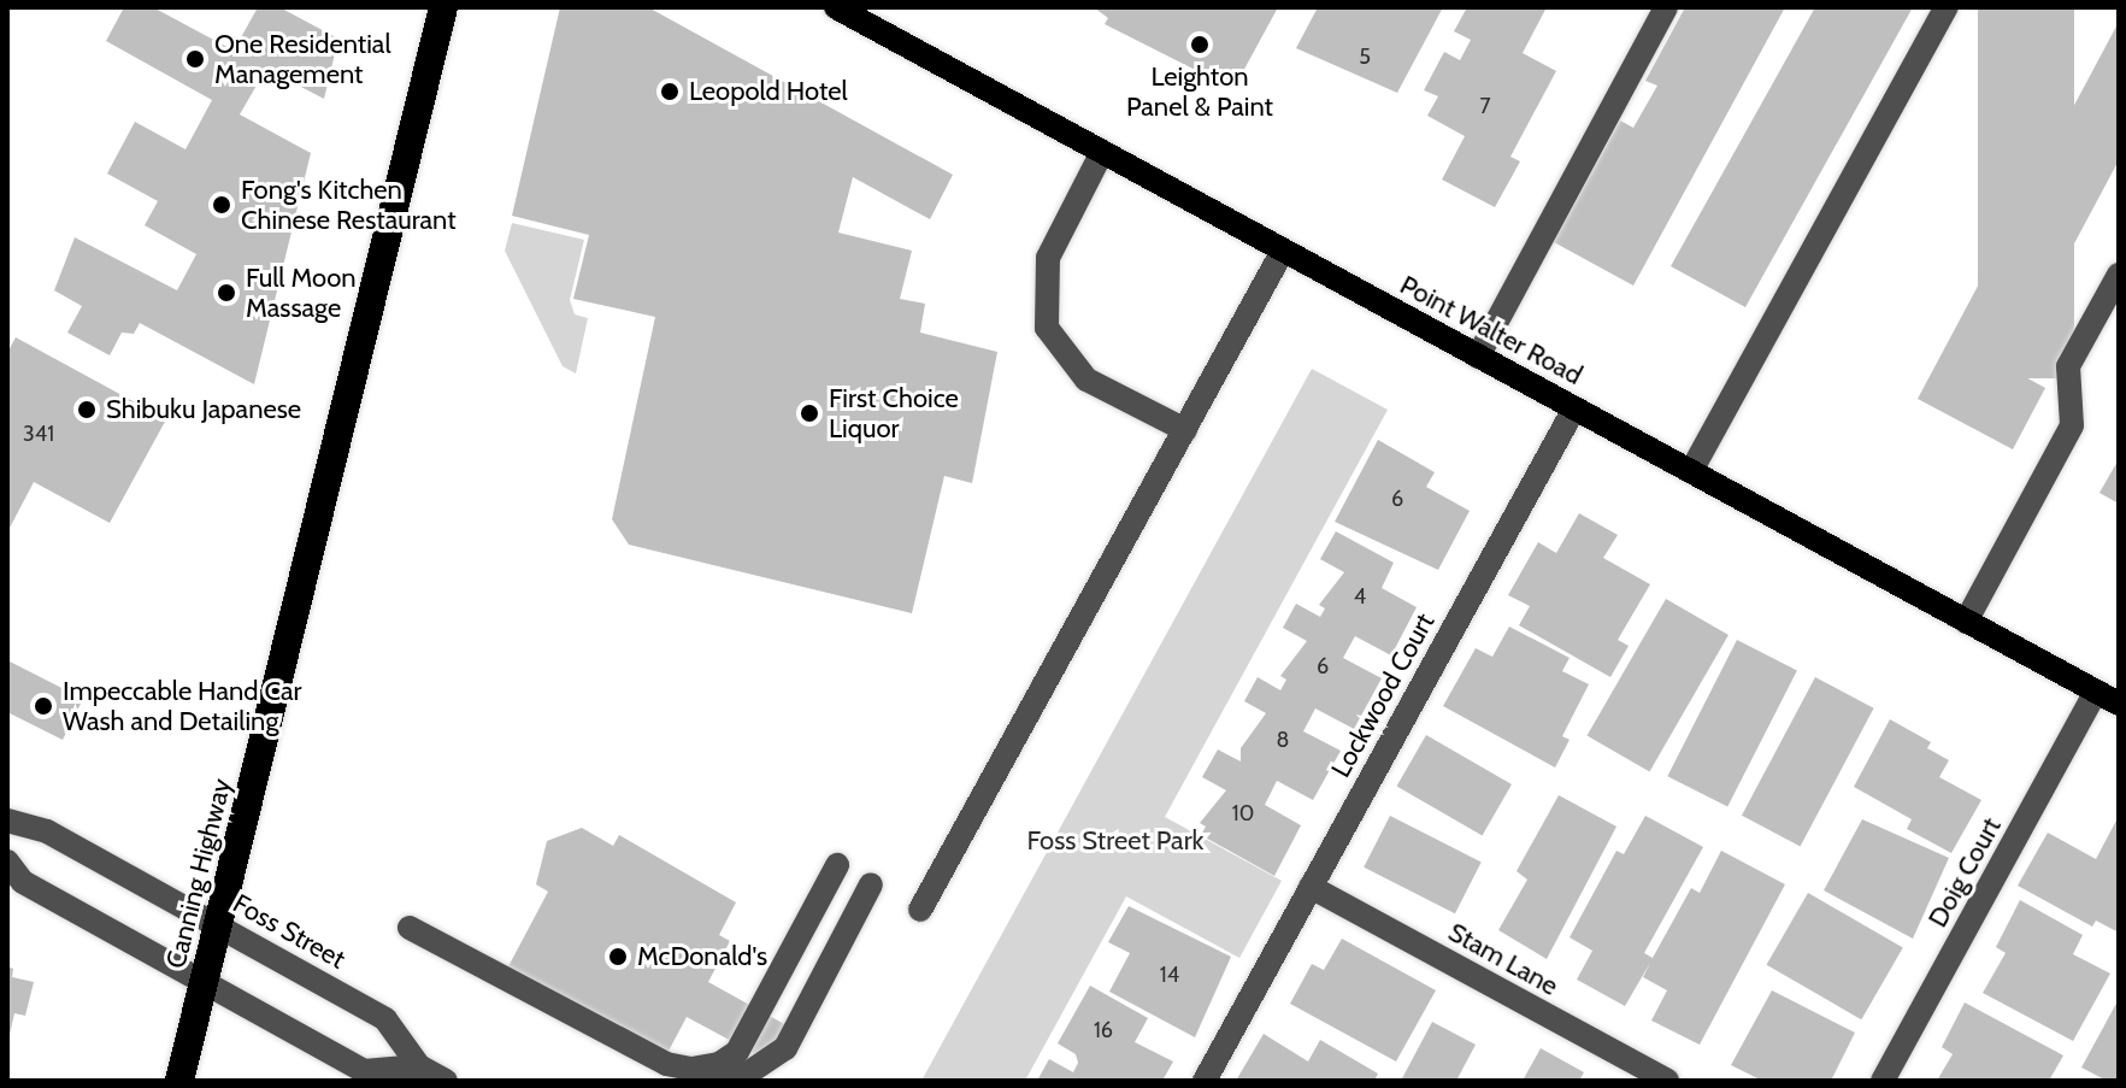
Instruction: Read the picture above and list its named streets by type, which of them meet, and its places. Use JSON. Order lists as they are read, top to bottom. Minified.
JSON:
{"streets":{"highway":["Canning Highway"],"main road":["Point Walter Road"],"street":["Lockwood Court","Doig Court","Foss Street","Stam Lane"]},"crossings":[["Point Walter Road","Lockwood Court"],["Point Walter Road","Doig Court"],["Lockwood Court","Stam Lane"],["Canning Highway","Foss Street"]],"parks":["Foss Street Park"],"places":["Leighton Panel & Paint","One Residential Management","Leopold Hotel","Fong's Kitchen Chinese Restaurant","Full Moon Massage","Shibuku Japanese","First Choice Liquor","Impeccable Hand Car Wash and Detailing","McDonald's"],"house_numbers":["5","7","341","6","4","6","8","10","14","16"]}
